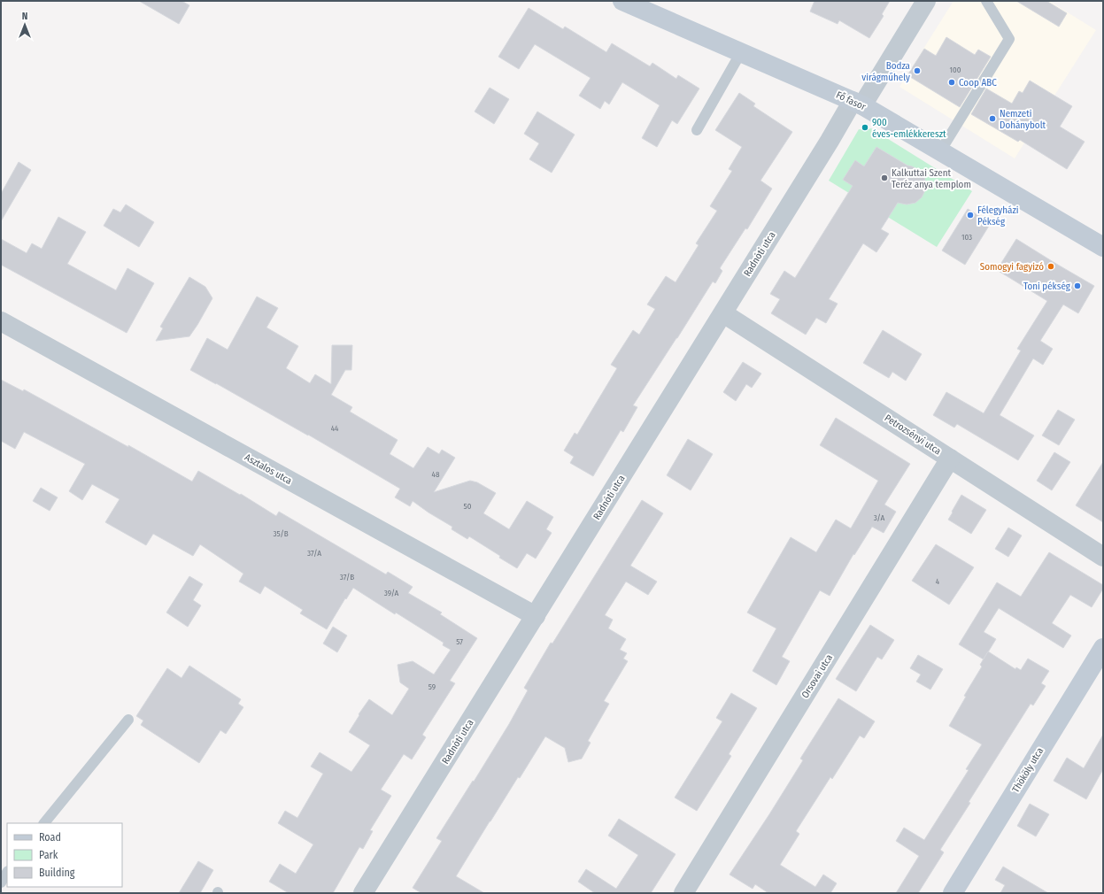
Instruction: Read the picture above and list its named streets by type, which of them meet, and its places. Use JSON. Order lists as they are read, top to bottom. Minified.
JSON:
{"streets":{"street":["Fő fasor","Radnóti utca","Petrozsényi utca","Asztalos utca","Orsovai utca","Thököly utca"]},"crossings":[["Fő fasor","Radnóti utca"],["Radnóti utca","Petrozsényi utca"],["Radnóti utca","Asztalos utca"],["Petrozsényi utca","Orsovai utca"]],"places":["Bodza virágműhely","Coop ABC","Nemzeti Dohánybolt","900 éves-emlékkereszt","Kalkuttai Szent Teréz anya templom","Félegyházi Pékség","Somogyi fagyizó","Toni pékség"],"house_numbers":["100","103","44","48","50","3/A","35/B","37/A","37/B","4","39/A","57","59"],"legend":["Road","Park","Building"],"north":"top"}
